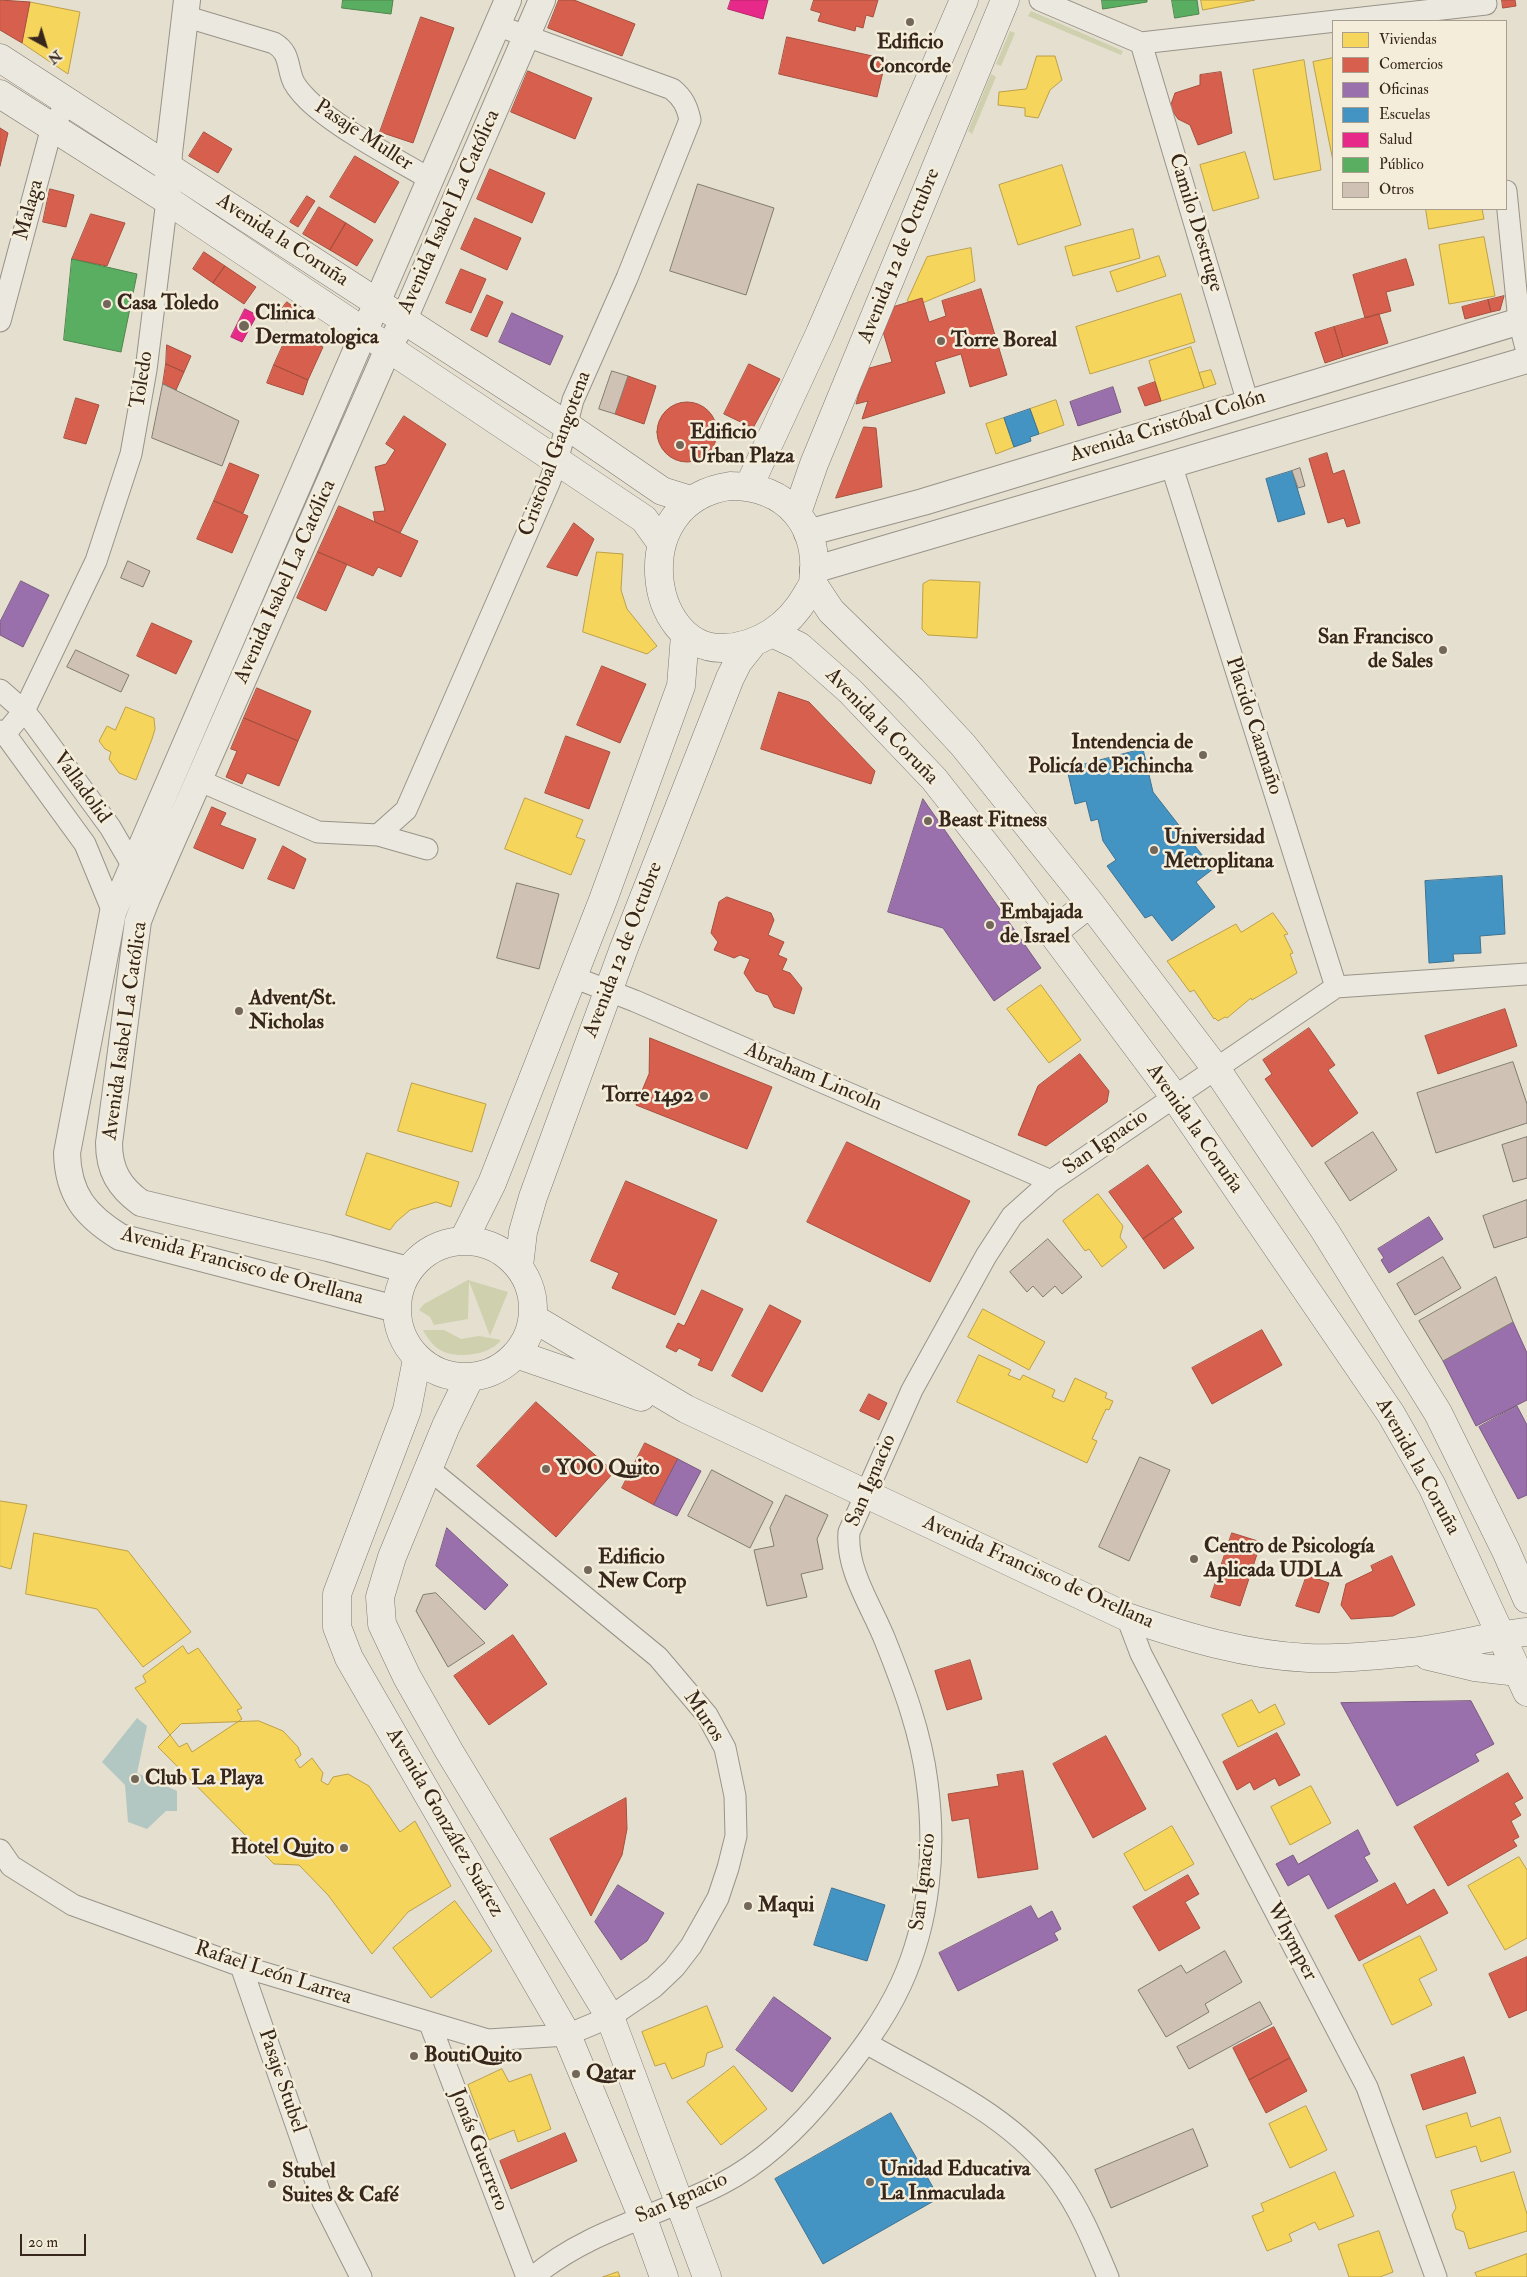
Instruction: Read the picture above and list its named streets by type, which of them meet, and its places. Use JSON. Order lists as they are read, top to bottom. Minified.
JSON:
{"streets":{"main road":["Avenida la Coruña","Avenida 12 de Octubre","Avenida Francisco de Orellana","Avenida González Suárez"],"street":["Pasaje Muller","Malaga","Avenida Isabel La Católica","Camilo Destruge","Toledo","Avenida Cristóbal Colón","Cristobal Gangotena","Placido Caamaño","Valladolid","Abraham Lincoln","San Ignacio","Muros","Whymper","Rafael León Larrea","Pasaje Stubel","Jonás Guerrero"]},"crossings":[["Pasaje Muller","Avenida Isabel La Católica"],["Pasaje Muller","Toledo"],["Malaga","Avenida la Coruña"],["Avenida Isabel La Católica","Avenida la Coruña"],["Avenida Isabel La Católica","Cristobal Gangotena"],["Avenida Isabel La Católica","Valladolid"],["Avenida Isabel La Católica","Avenida Francisco de Orellana"],["Camilo Destruge","Avenida Cristóbal Colón"],["Avenida la Coruña","Avenida 12 de Octubre"],["Avenida la Coruña","Toledo"],["Avenida la Coruña","Avenida Cristóbal Colón"],["Avenida la Coruña","Cristobal Gangotena"],["Avenida la Coruña","San Ignacio"],["Avenida la Coruña","Avenida Francisco de Orellana"],["Avenida 12 de Octubre","Avenida Cristóbal Colón"],["Avenida 12 de Octubre","Abraham Lincoln"],["Avenida 12 de Octubre","Avenida Francisco de Orellana"],["Avenida 12 de Octubre","Avenida González Suárez"],["Toledo","Valladolid"],["Avenida Cristóbal Colón","Placido Caamaño"],["Placido Caamaño","San Ignacio"],["Abraham Lincoln","San Ignacio"],["San Ignacio","Avenida Francisco de Orellana"],["San Ignacio","Avenida González Suárez"],["Avenida Francisco de Orellana","Avenida González Suárez"],["Avenida Francisco de Orellana","Whymper"],["Muros","Avenida González Suárez"],["Muros","Rafael León Larrea"],["Avenida González Suárez","Rafael León Larrea"],["Rafael León Larrea","Pasaje Stubel"],["Rafael León Larrea","Jonás Guerrero"]],"places":["Edificio Concorde","Casa Toledo","Clinica Dermatologica","Torre Boreal","Edificio Urban Plaza","San Francisco de Sales","Intendencia de Policía de Pichincha","Beast Fitness","Universidad Metroplitana","Embajada de Israel","Advent/St. Nicholas","Torre 1492","YOO Quito","Centro de Psicología Aplicada UDLA","Edificio New Corp","Club La Playa","Hotel Quito","Maqui","BoutiQuito","Qatar","Unidad Educativa La Inmaculada","Stubel Suites & Café"],"legend":["Viviendas","Comercios","Oficinas","Escuelas","Salud","Público","Otros"],"scale_bar":"20 m","north":"bottom right"}
